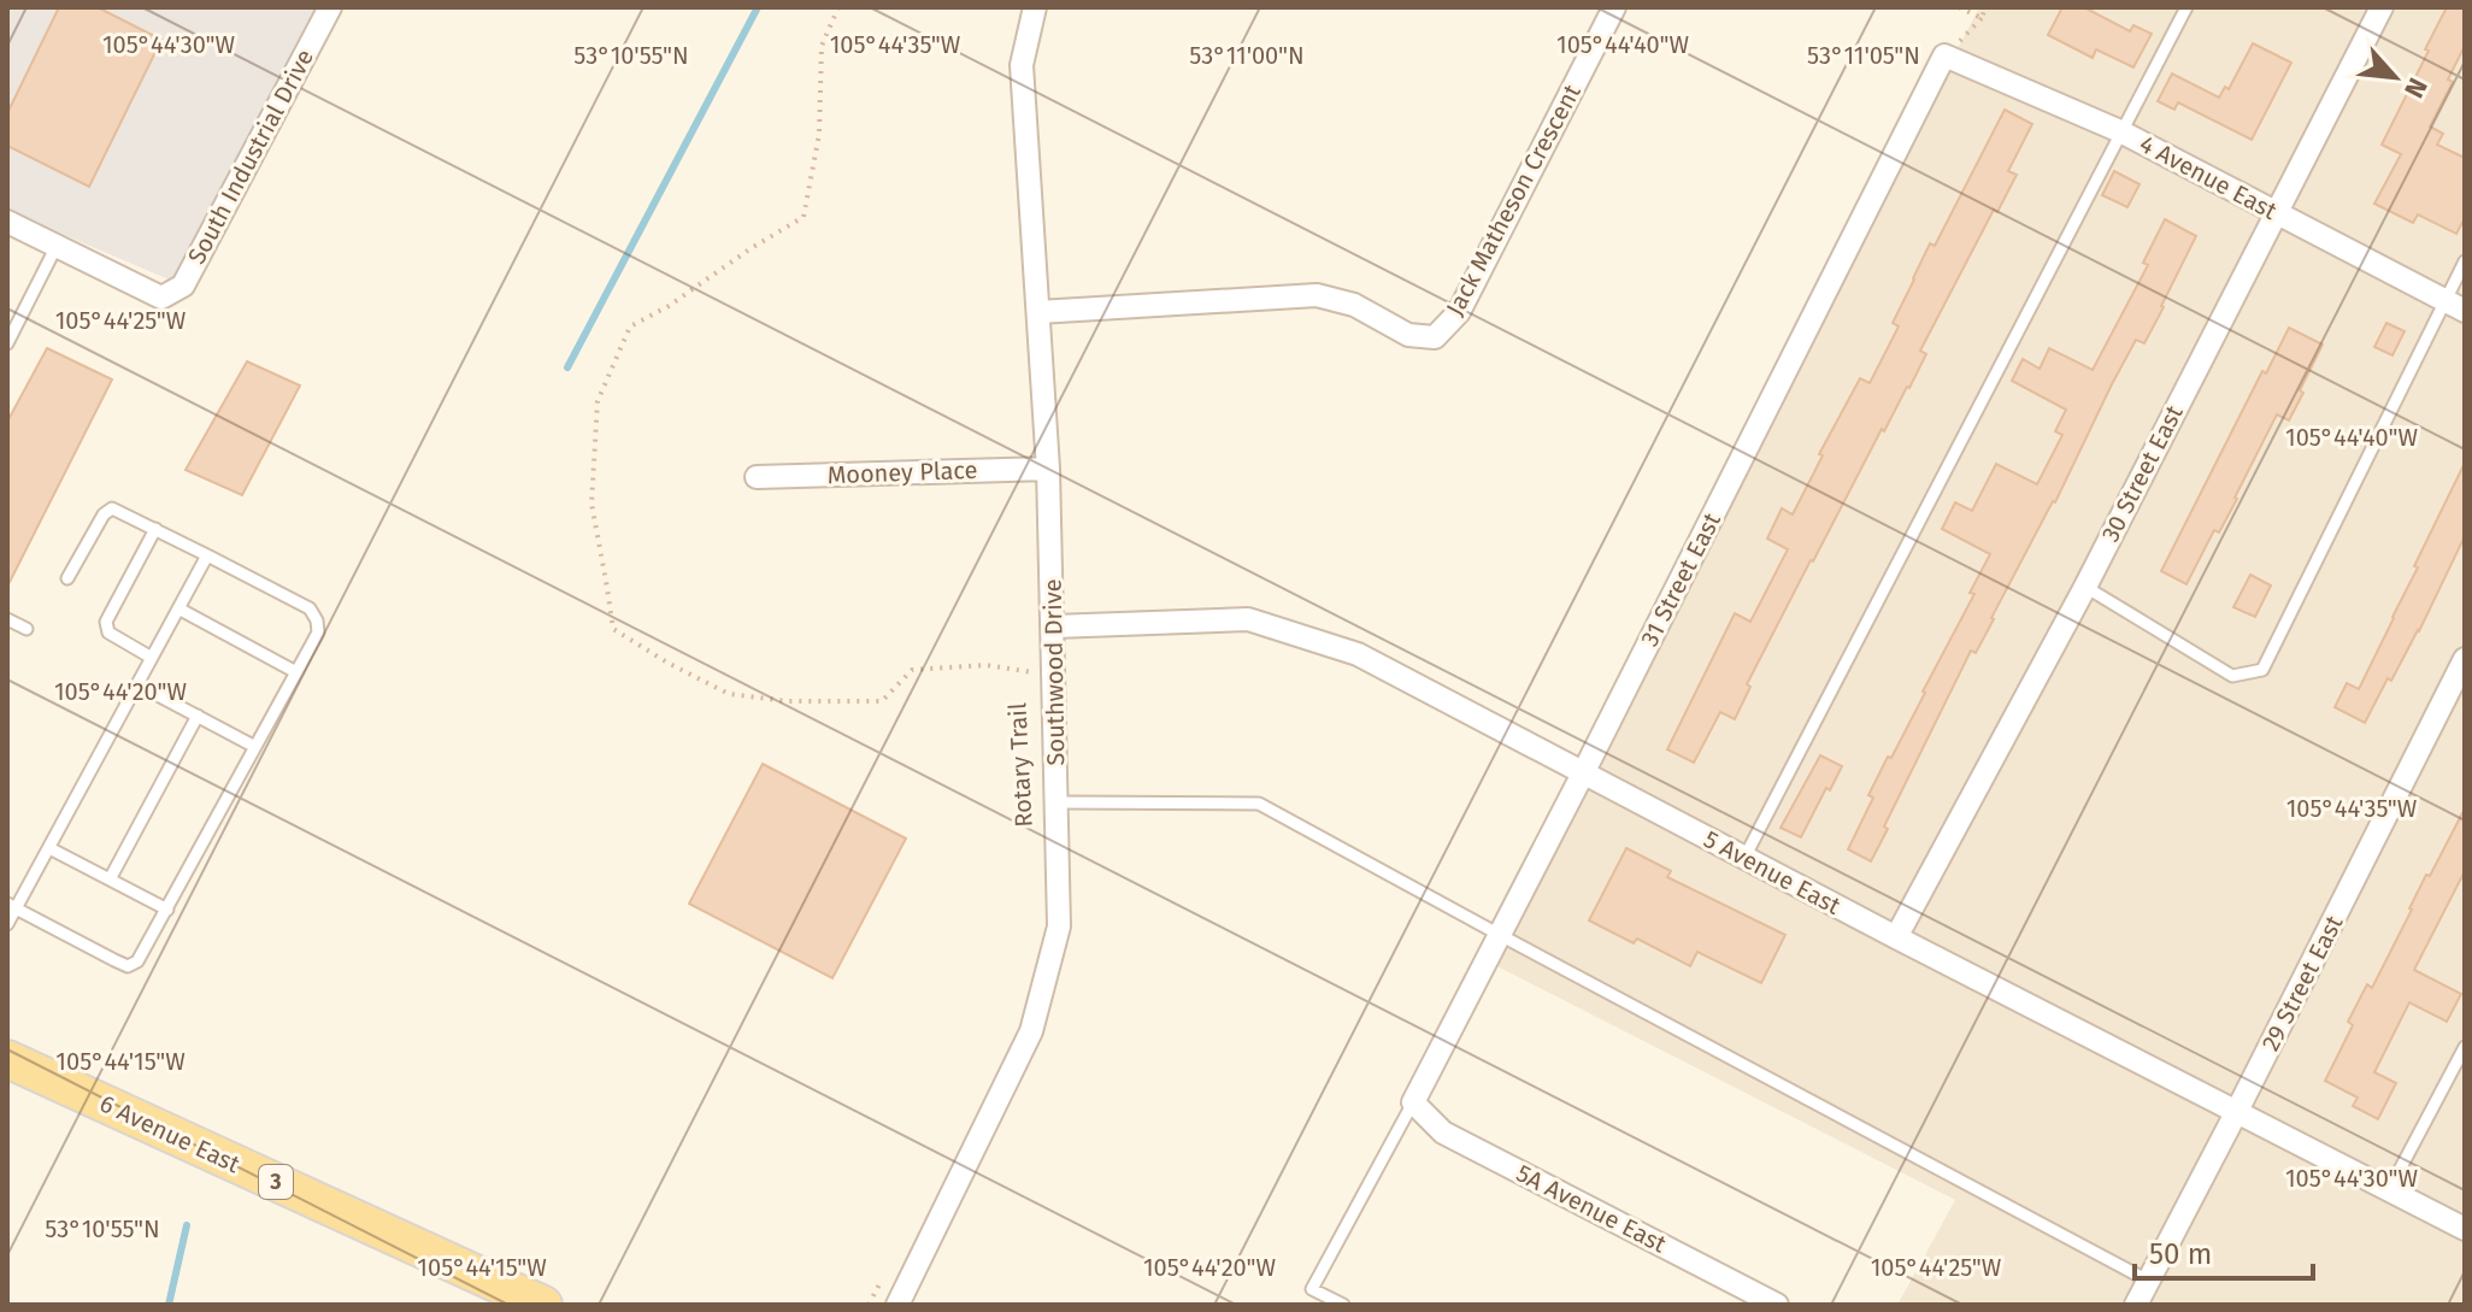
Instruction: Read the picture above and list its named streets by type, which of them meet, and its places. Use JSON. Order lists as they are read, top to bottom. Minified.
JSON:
{"streets":{"main road":["6 Avenue East","3"],"street":["South Industrial Drive","4 Avenue East","Jack Matheson Crescent","Mooney Place","30 Street East","31 Street East","Southwood Drive","5 Avenue East","29 Street East","5A Avenue East"],"path":["Rotary Trail"]},"crossings":[["4 Avenue East","30 Street East"],["4 Avenue East","31 Street East"],["Jack Matheson Crescent","Southwood Drive"],["Mooney Place","Southwood Drive"],["30 Street East","5 Avenue East"],["31 Street East","5 Avenue East"],["31 Street East","5A Avenue East"],["Southwood Drive","5 Avenue East"],["5 Avenue East","29 Street East"]],"scale_bar":"50 m","north":"bottom right","coordinates":["105°44'30\"W","105°44'35\"W","105°44'40\"W","53°10'55\"N","53°11'00\"N","53°11'05\"N","105°44'25\"W","105°44'20\"W","105°44'15\"W"]}
